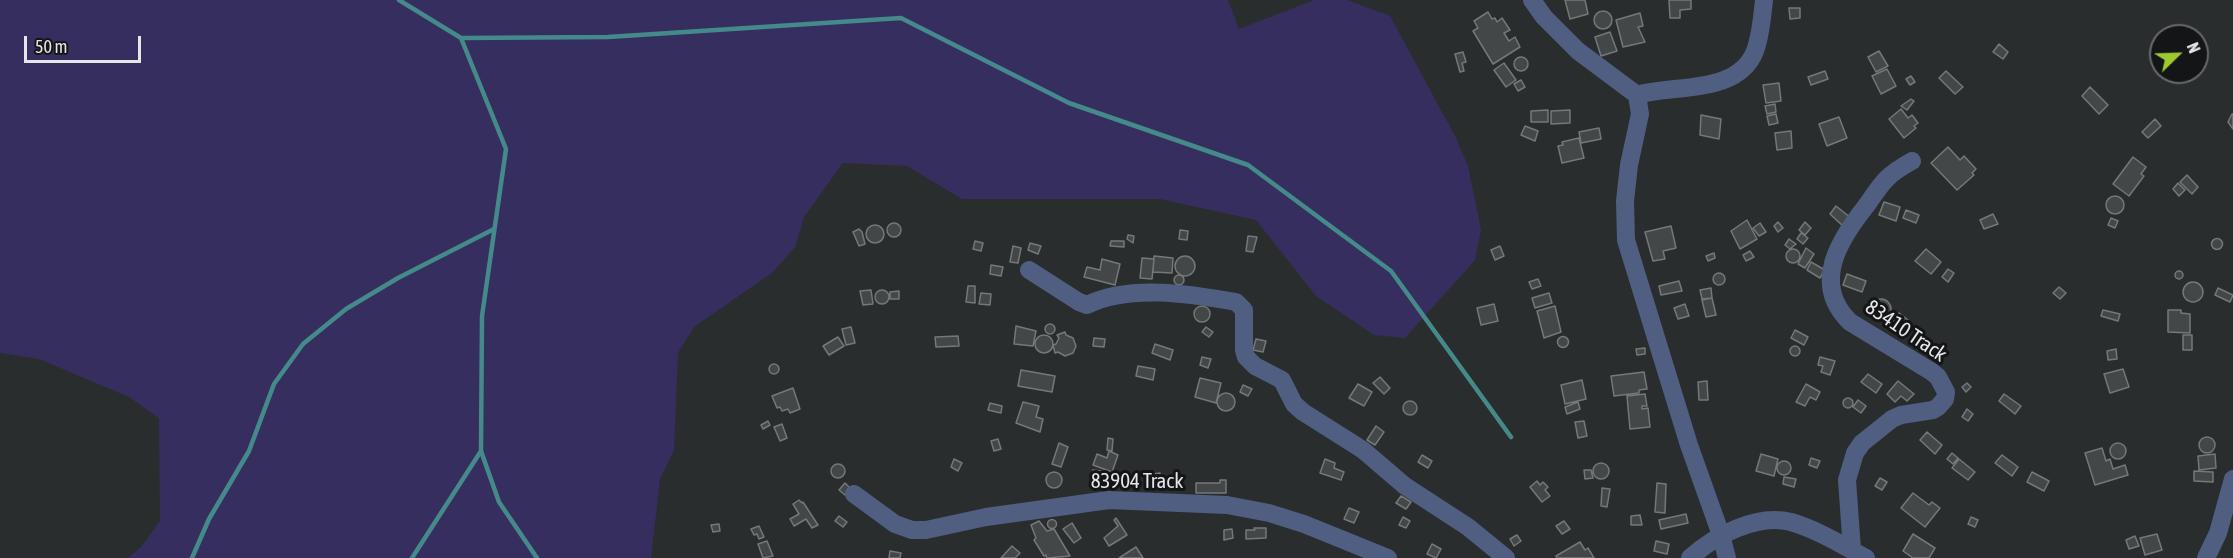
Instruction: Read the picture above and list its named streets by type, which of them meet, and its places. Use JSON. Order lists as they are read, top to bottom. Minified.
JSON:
{"streets":{"street":["83410 Track","83904 Track"]},"scale_bar":"50 m","north":"top right"}
